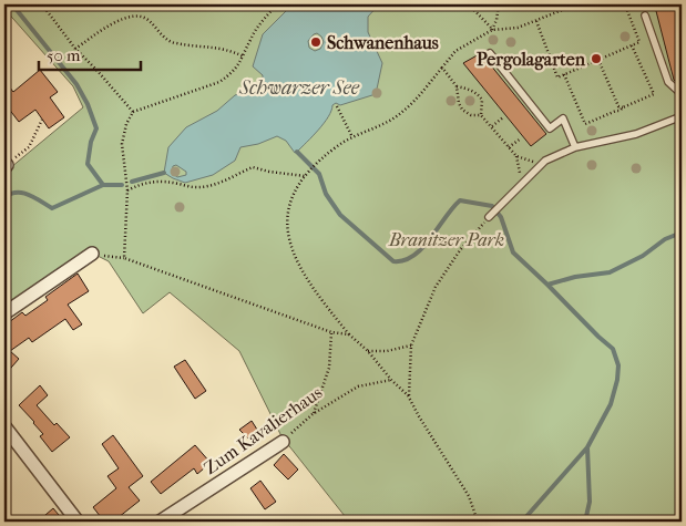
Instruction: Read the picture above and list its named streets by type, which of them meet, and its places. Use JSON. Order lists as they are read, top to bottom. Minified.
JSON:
{"streets":{"street":["Zum Kavalierhaus"]},"water":["Schwarzer See"],"parks":["Branitzer Park"],"places":["Schwanenhaus","Pergolagarten"],"scale_bar":"50 m"}
